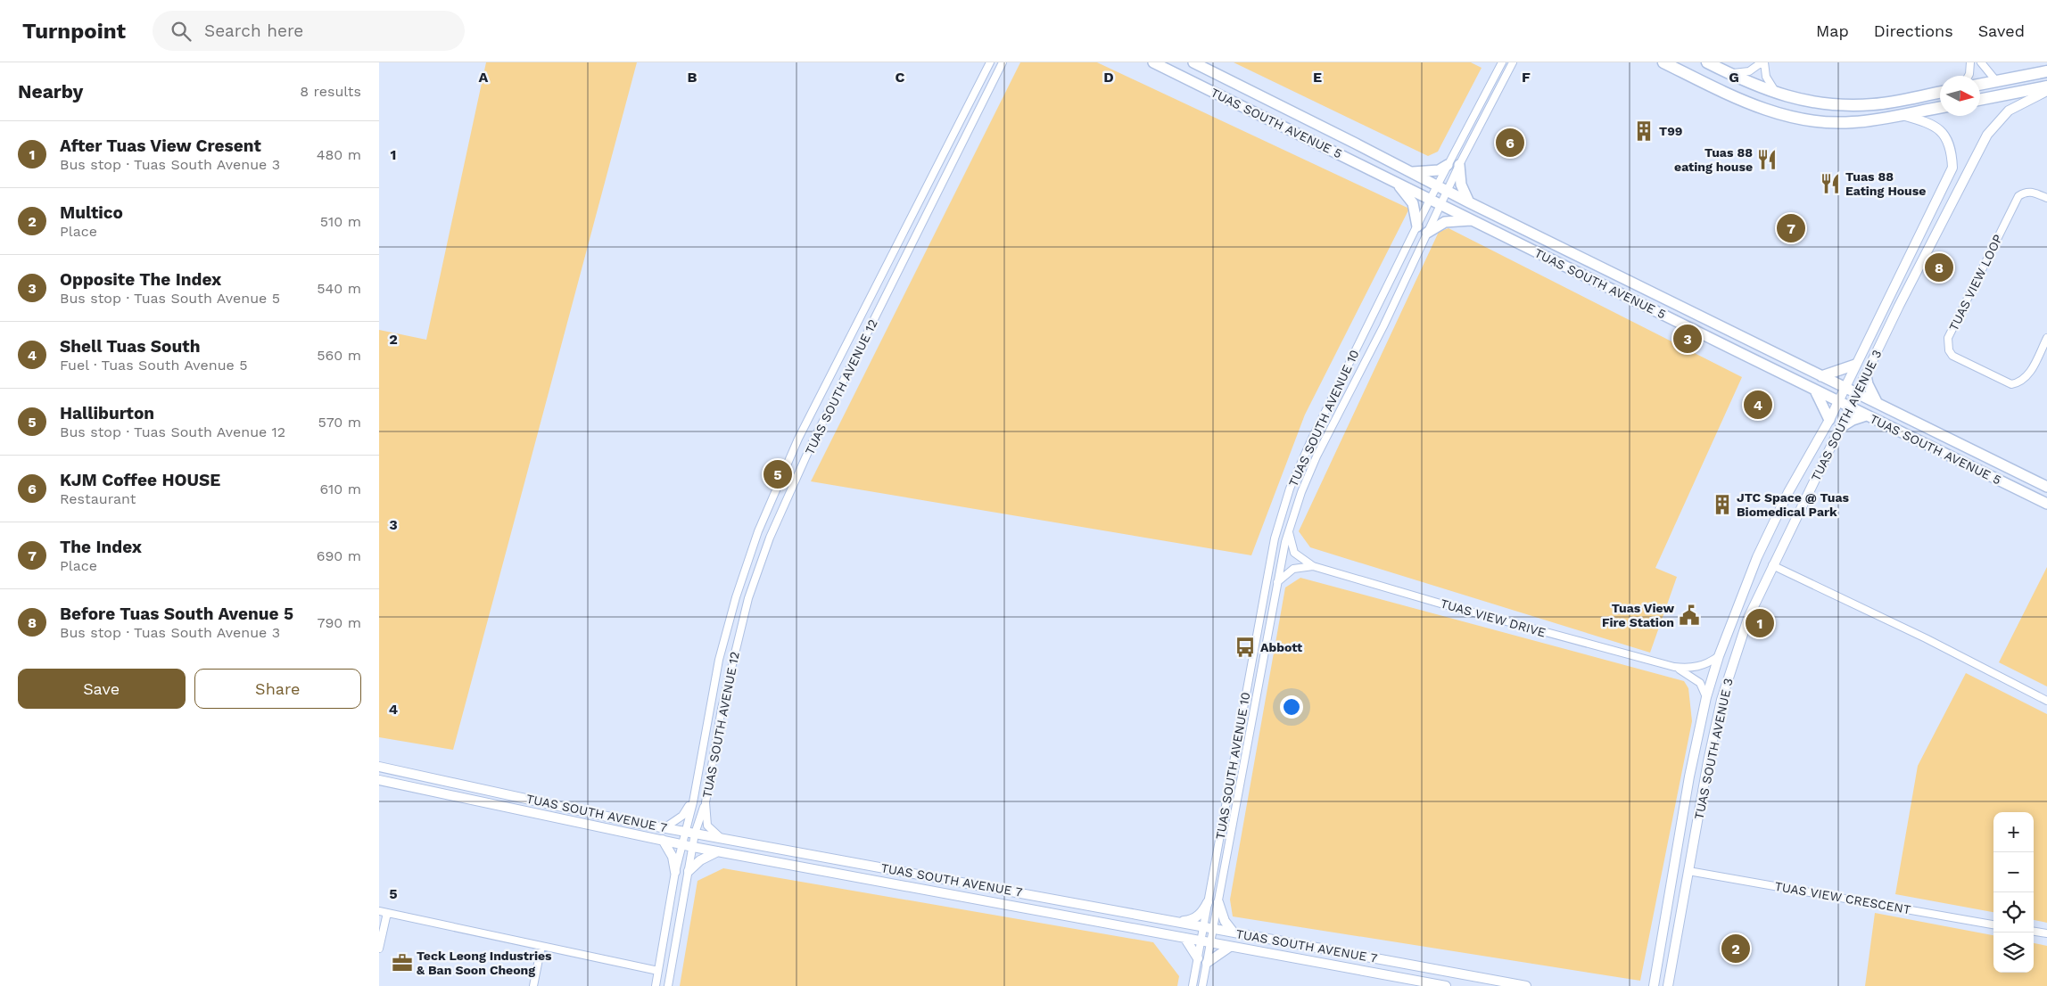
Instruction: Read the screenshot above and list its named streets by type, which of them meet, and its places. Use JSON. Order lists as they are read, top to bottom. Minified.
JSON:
{"streets":{"main road":["TUAS SOUTH AVENUE 5"],"street":["TUAS VIEW LOOP","TUAS SOUTH AVENUE 12","TUAS SOUTH AVENUE 3","TUAS SOUTH AVENUE 10","TUAS VIEW DRIVE","TUAS SOUTH AVENUE 7","TUAS VIEW CRESCENT"]},"crossings":[["TUAS SOUTH AVENUE 5","TUAS SOUTH AVENUE 3"],["TUAS SOUTH AVENUE 5","TUAS SOUTH AVENUE 10"],["TUAS SOUTH AVENUE 12","TUAS SOUTH AVENUE 7"],["TUAS SOUTH AVENUE 3","TUAS VIEW DRIVE"],["TUAS SOUTH AVENUE 3","TUAS VIEW CRESCENT"],["TUAS SOUTH AVENUE 10","TUAS VIEW DRIVE"],["TUAS SOUTH AVENUE 10","TUAS SOUTH AVENUE 7"]],"places":{"building":["T99","JTC Space @ Tuas Biomedical Park"],"restaurant":["Tuas 88 eating house","Tuas 88 Eating House"],"public building":["Tuas View Fire Station"],"bus stop":["Abbott"],"office":["Teck Leong Industries & Ban Soon Cheong"]},"north":"right","page":{"header":"Turnpoint","search":"Search here","nav":["Map","Directions","Saved"],"heading":["Nearby","8 results"],"list":[{"mark":"1","name":"After Tuas View Cresent","note":"Bus stop · Tuas South Avenue 3","value":"480 m"},{"mark":"2","name":"Multico","note":"Place","value":"510 m"},{"mark":"3","name":"Opposite The Index","note":"Bus stop · Tuas South Avenue 5","value":"540 m"},{"mark":"4","name":"Shell Tuas South","note":"Fuel · Tuas South Avenue 5","value":"560 m"},{"mark":"5","name":"Halliburton","note":"Bus stop · Tuas South Avenue 12","value":"570 m"},{"mark":"6","name":"KJM Coffee HOUSE","note":"Restaurant","value":"610 m"},{"mark":"7","name":"The Index","note":"Place","value":"690 m"},{"mark":"8","name":"Before Tuas South Avenue 5","note":"Bus stop · Tuas South Avenue 3","value":"790 m"}],"pins":["6","7","8","3","4","5","1","2"],"buttons":["Save","Share"],"map_buttons":["+","−"]},"grid":{"columns":["A","B","C","D","E","F","G"],"rows":["1","2","3","4","5"]}}
